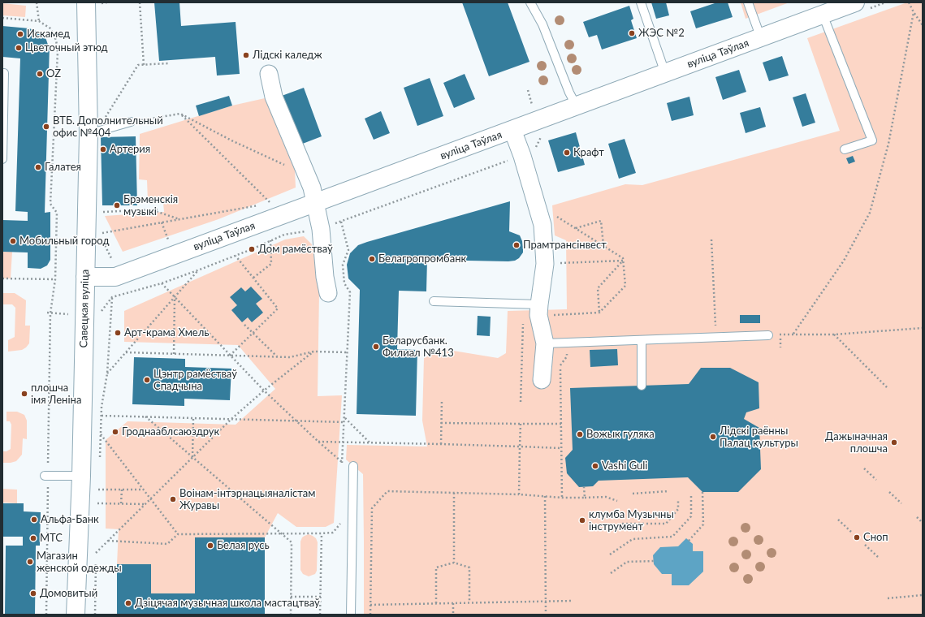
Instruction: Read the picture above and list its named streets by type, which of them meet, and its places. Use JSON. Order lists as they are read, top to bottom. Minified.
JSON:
{"streets":{"main road":["вуліца Таўлая","Савецкая вуліца"]},"crossings":[["вуліца Таўлая","Савецкая вуліца"]],"places":["ЖЭС №2","Искамед","Цветочный этюд","Лідскі каледж","OZ","ВТБ. Дополнительный офис №404","Артерия","Крафт","Галатея","Брэменскія музыкі","Мобильный город","Прамтрансінвест","Дом рамёстваў","Белагропромбанк","Арт-крама Хмель","Беларусбанк. Филиал №413","Цэнтр рамёстваў Спадчына","плошча імя Леніна","Гроднааблсаюздрук","Вожык гуляка","Лідскі раённы Палац культуры","Дажыначная плошча","Vashi Guli","Воінам-інтэрнацыяналістам Журавы","Альфа-Банк","клумба Музычны інструмент","Сноп","МТС","Белая русь","Магазин женской одежды","Домовитый","Дзіцячая музычная школа мастацтваў"]}
